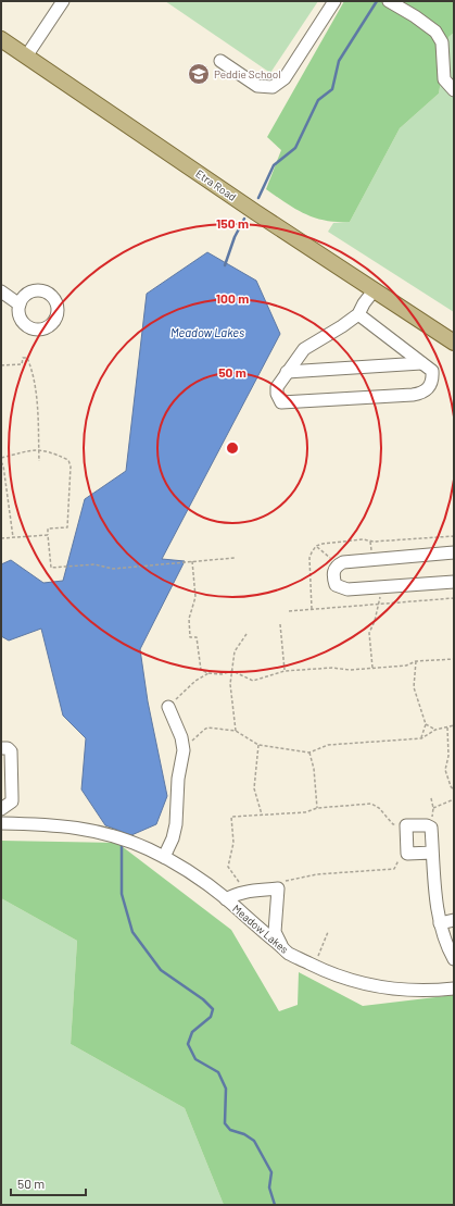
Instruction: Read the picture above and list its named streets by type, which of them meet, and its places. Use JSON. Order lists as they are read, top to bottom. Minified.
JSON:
{"streets":{"main road":["Etra Road"],"street":["Meadow Lakes"]},"water":["Meadow Lakes"],"places":{"school or university":["Peddie School"]},"scale_bar":"50 m","rings":["150 m","100 m","50 m"]}
